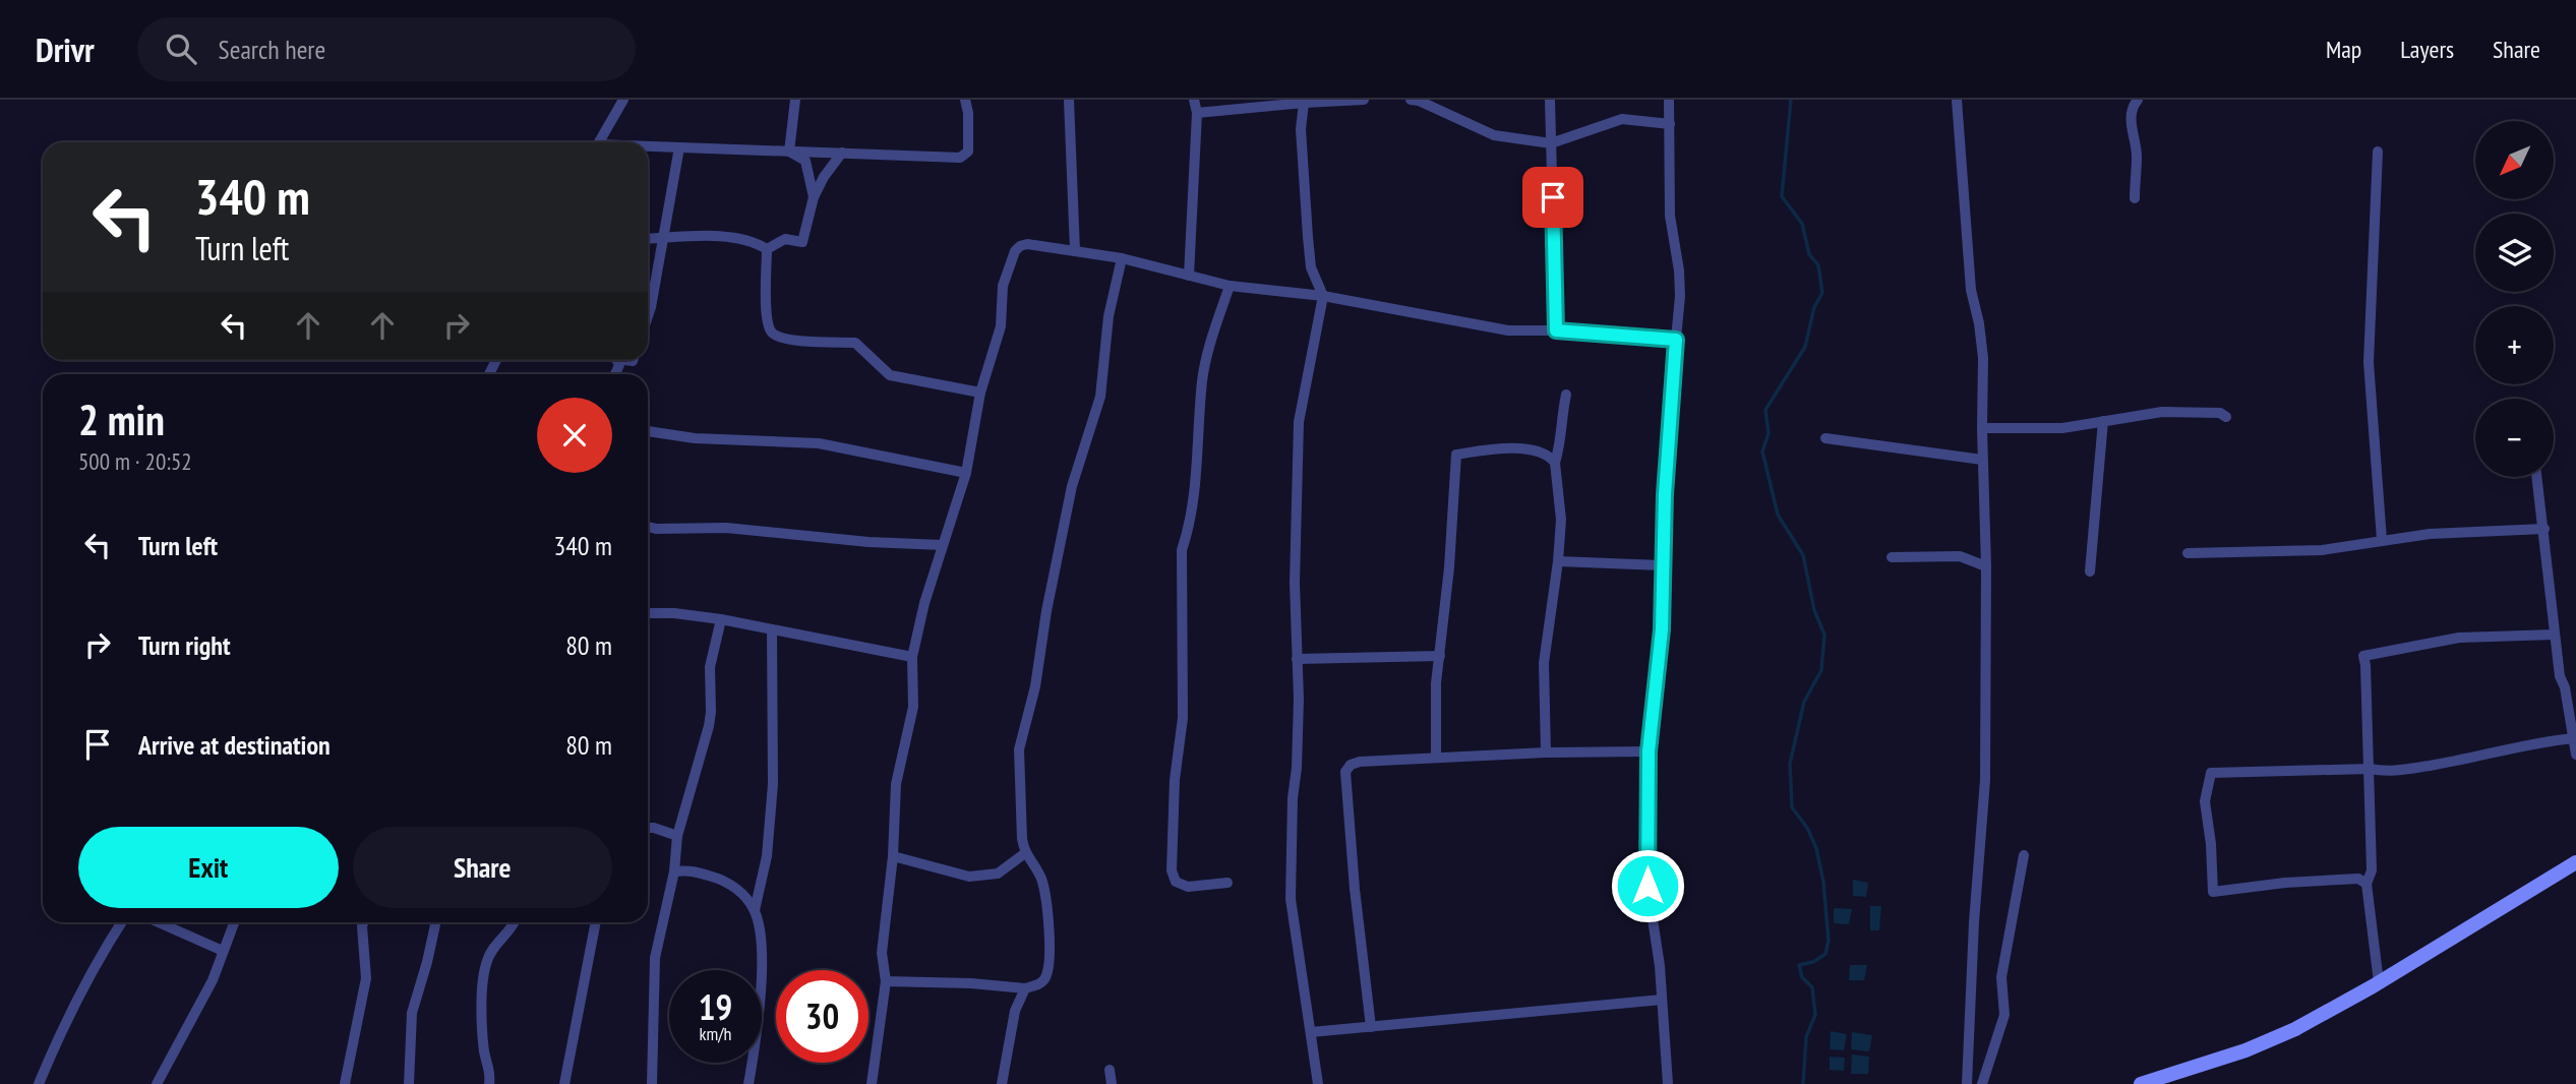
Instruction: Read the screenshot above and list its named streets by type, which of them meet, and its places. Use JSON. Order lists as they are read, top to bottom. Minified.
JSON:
{"north":"bottom left","page":{"header":"Drivr","search":"Search here","nav":["Map","Layers","Share"],"map_buttons":["+","−"],"turn":["340 m","Turn left"],"heading":["2 min","500 m · 20:52"],"list":[{"name":"Turn left","value":"340 m"},{"name":"Turn right","value":"80 m"},{"name":"Arrive at destination","value":"80 m"}],"buttons":["Exit","Share"],"speed":"19 km/h","limit":"30"}}
